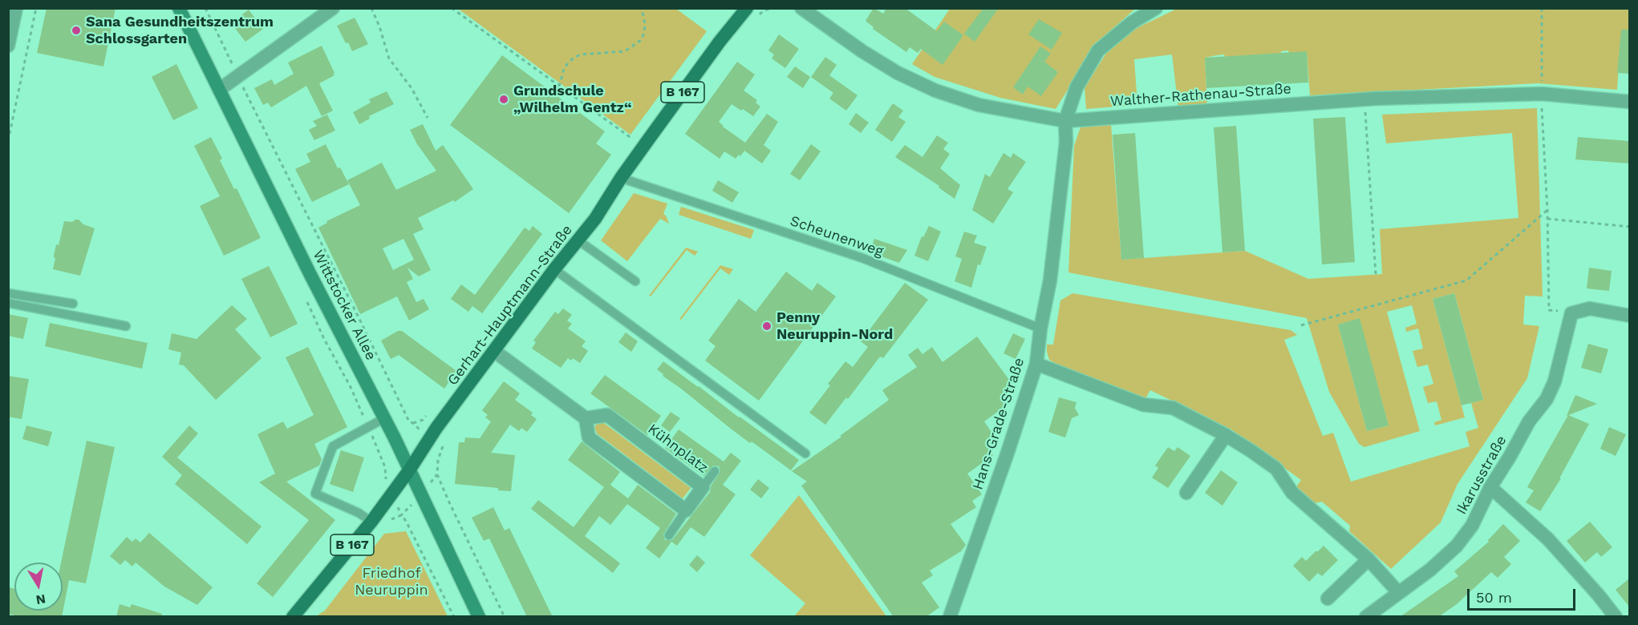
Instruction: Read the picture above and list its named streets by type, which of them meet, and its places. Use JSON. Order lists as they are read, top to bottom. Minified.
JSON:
{"streets":{"main road":["B 167","Wittstocker Allee","Gerhart-Hauptmann-Straße"],"street":["Walther-Rathenau-Straße","Hans-Grade-Straße","Kühnplatz","Ikarusstraße"],"lane":["Scheunenweg"]},"crossings":[["Walther-Rathenau-Straße","Hans-Grade-Straße"],["Scheunenweg","Gerhart-Hauptmann-Straße"],["Scheunenweg","Hans-Grade-Straße"],["Wittstocker Allee","Gerhart-Hauptmann-Straße"]],"parks":["Friedhof Neuruppin"],"places":["Sana Gesundheitszentrum Schlossgarten","Grundschule „Wilhelm Gentz“","Penny Neuruppin-Nord"],"scale_bar":"50 m","north":"bottom"}
